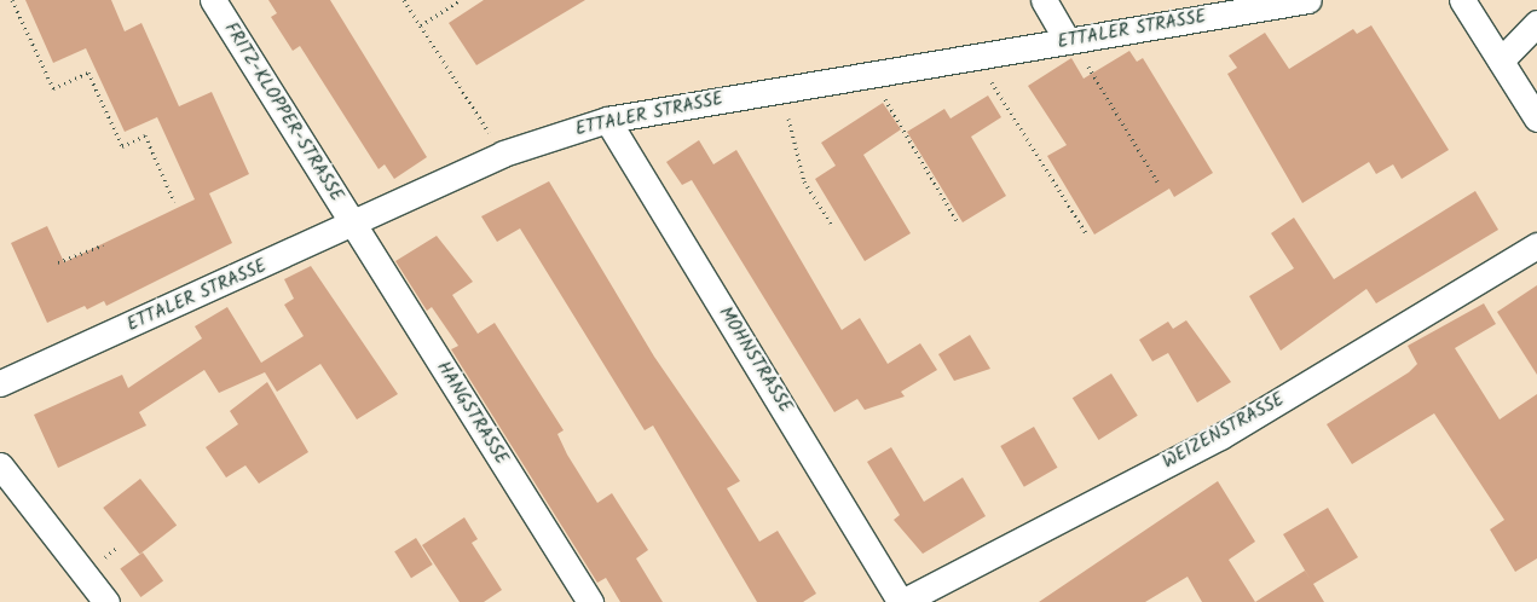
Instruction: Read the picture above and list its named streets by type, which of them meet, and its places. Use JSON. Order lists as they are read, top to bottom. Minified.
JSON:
{"streets":{"street":["ETTALER STRASSE","FRITZ-KLOPPER-STRASSE","MOHNSTRASSE","HANGSTRASSE","WEIZENSTRASSE"]},"crossings":[["ETTALER STRASSE","FRITZ-KLOPPER-STRASSE"],["ETTALER STRASSE","MOHNSTRASSE"],["ETTALER STRASSE","HANGSTRASSE"],["FRITZ-KLOPPER-STRASSE","HANGSTRASSE"],["MOHNSTRASSE","WEIZENSTRASSE"]]}
